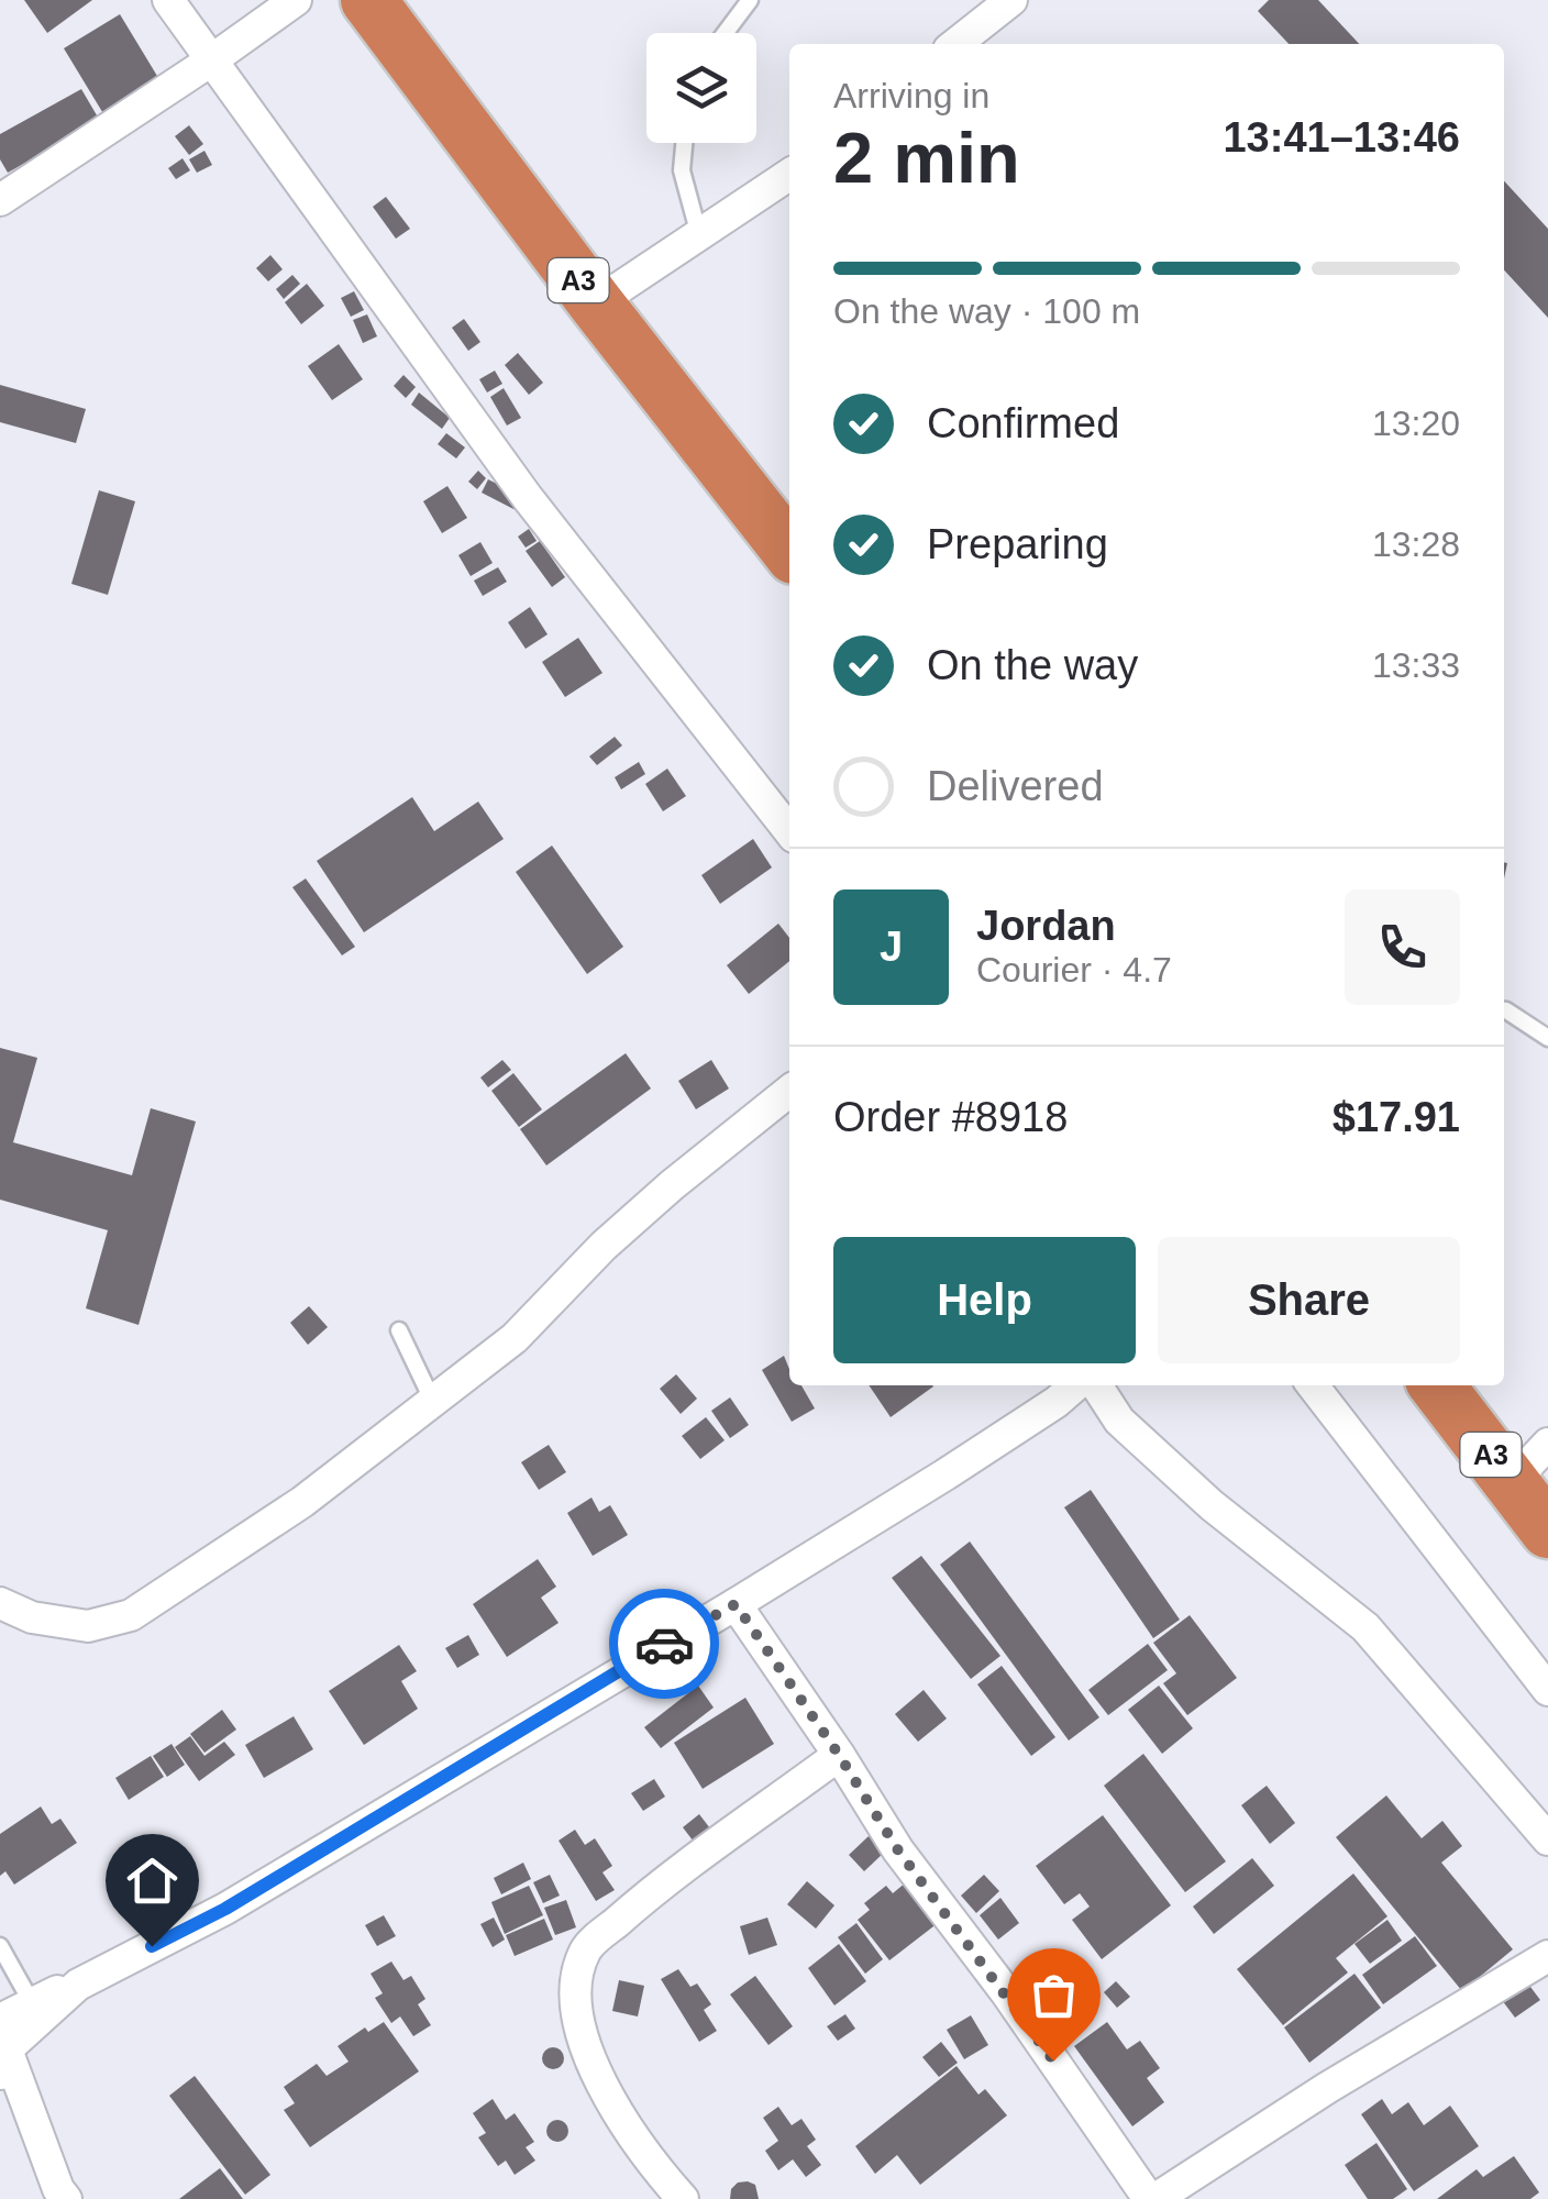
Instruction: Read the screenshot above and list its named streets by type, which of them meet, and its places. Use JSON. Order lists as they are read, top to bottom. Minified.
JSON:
{"streets":{"highway":["A3"]},"page":{"heading":["2 min","Arriving in","13:41–13:46"],"panel":["Jordan","Courier · 4.7","Order #8918","$17.91"],"bar":"On the way · 100 m","list":[["Confirmed","13:20"],["Preparing","13:28"],["On the way","13:33"],"Delivered"],"round":"J","buttons":["Help","Share"]}}
